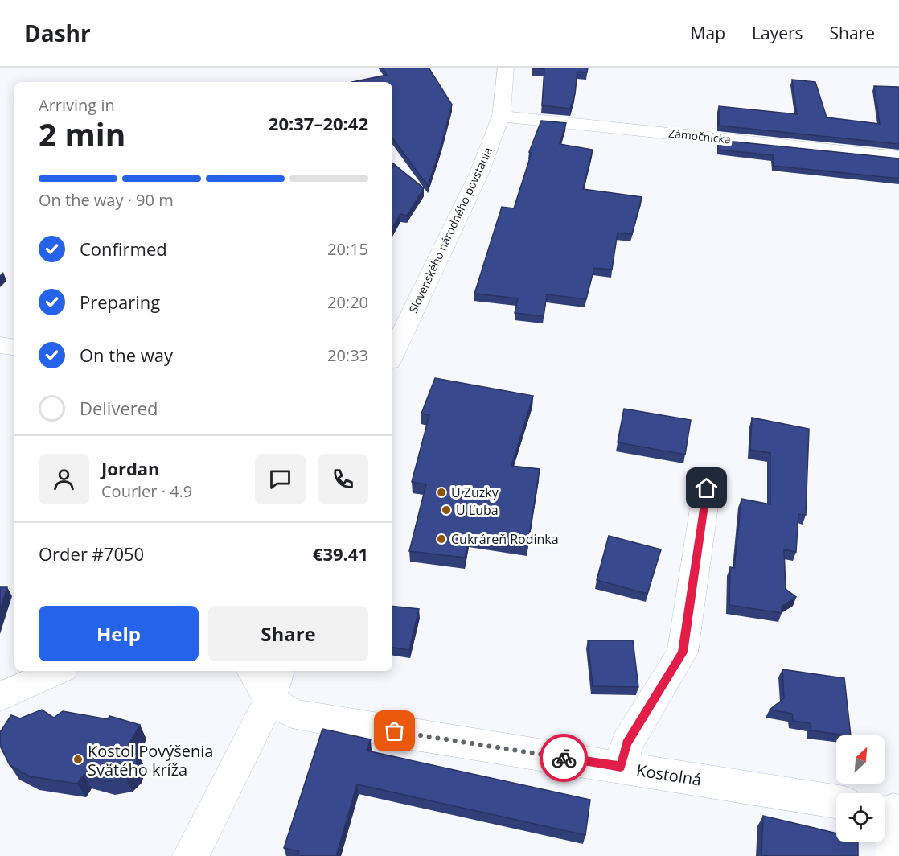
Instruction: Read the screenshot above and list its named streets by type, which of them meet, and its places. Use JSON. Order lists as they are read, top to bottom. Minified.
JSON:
{"streets":{"street":["Zámočnícka","Slovenského národného povstania","Kostolná"]},"crossings":[["Zámočnícka","Slovenského národného povstania"]],"places":["U Zuzky","U Ľuba","Cukráreň Rodinka","Kostol Povýšenia Svätého kríža"],"north":"top right","page":{"header":"Dashr","nav":["Map","Layers","Share"],"heading":["2 min","Arriving in","20:37–20:42"],"panel":["Jordan","Courier · 4.9","Order #7050","€39.41"],"bar":"On the way · 90 m","list":[["Confirmed","20:15"],["Preparing","20:20"],["On the way","20:33"],"Delivered"],"buttons":["Help","Share"]}}
